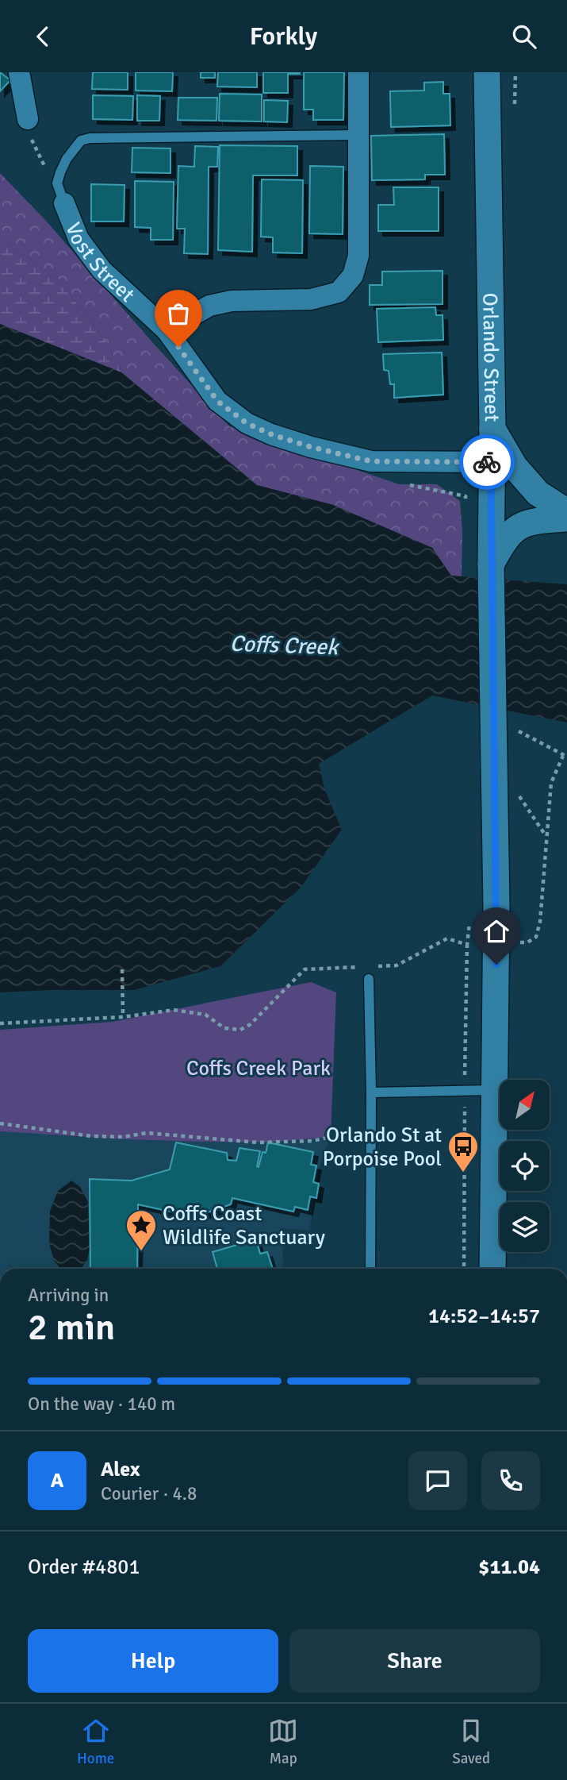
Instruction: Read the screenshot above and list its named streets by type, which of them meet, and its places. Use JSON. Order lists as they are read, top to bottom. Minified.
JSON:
{"streets":{"street":["Vost Street","Orlando Street"]},"crossings":[["Vost Street","Orlando Street"]],"water":["Coffs Creek"],"parks":["Coffs Creek Park"],"places":{"bus stop":["Orlando St at Porpoise Pool"],"place":["Coffs Coast Wildlife Sanctuary"]},"north":"top right","page":{"header":"Forkly","heading":["2 min","Arriving in","14:52–14:57"],"panel":["Alex","Courier · 4.8","Order #4801","$11.04"],"bar":"On the way · 140 m","round":"A","buttons":["Help","Share"],"tabs":["Home","Map","Saved"]}}
